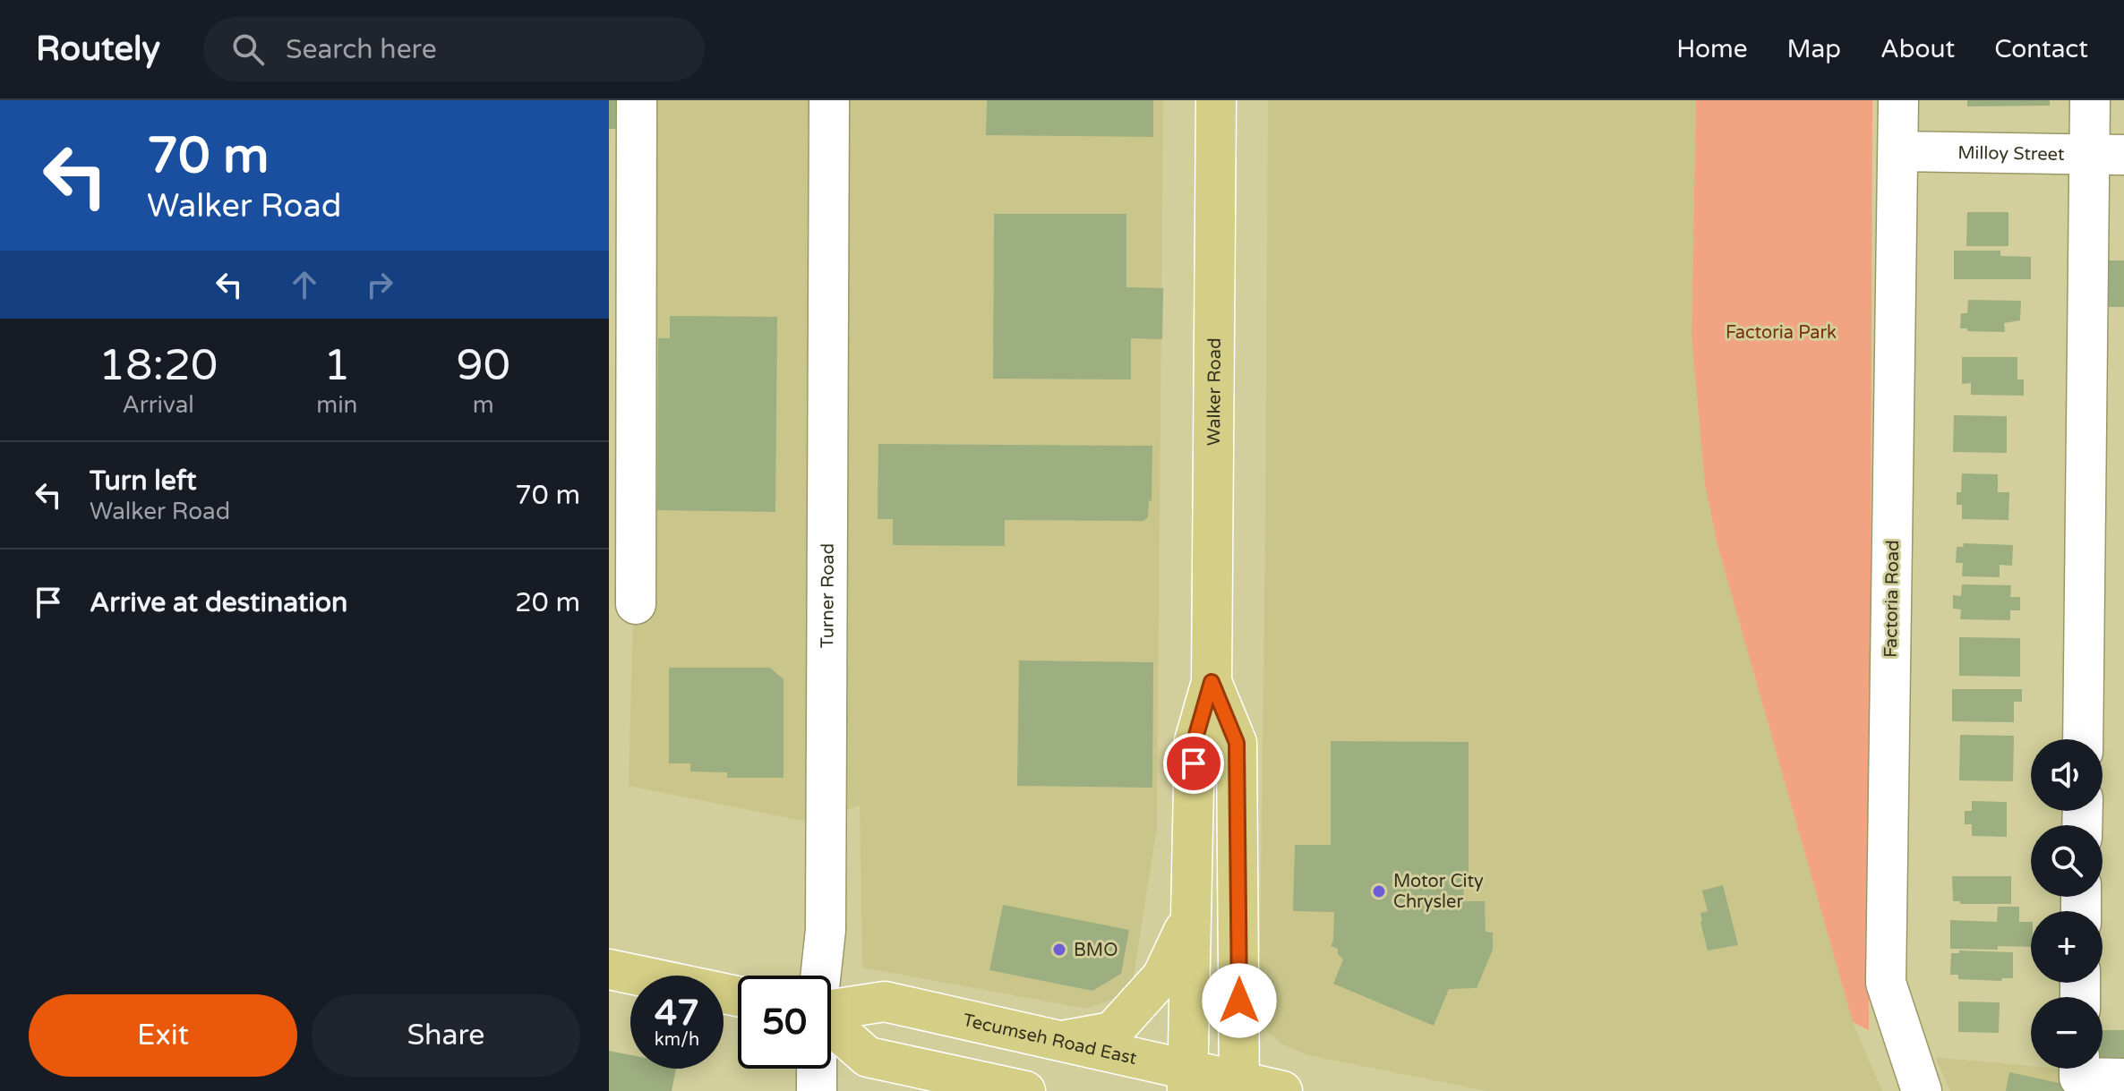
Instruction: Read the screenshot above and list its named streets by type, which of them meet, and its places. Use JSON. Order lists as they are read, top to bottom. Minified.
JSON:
{"streets":{"main road":["Walker Road","Tecumseh Road East"],"street":["Milloy Street","Turner Road","Factoria Road"]},"crossings":[["Milloy Street","Factoria Road"],["Walker Road","Tecumseh Road East"]],"parks":["Factoria Park"],"places":["Motor City Chrysler","BMO"],"page":{"header":"Routely","search":"Search here","nav":["Home","Map","About","Contact"],"turn":["70 m","Walker Road"],"eta":["18:20","Arrival","1","min","90","m"],"list":[{"name":"Turn left","note":"Walker Road","value":"70 m"},{"name":"Arrive at destination","value":"20 m"}],"map_buttons":["+","−"],"speed":"47 km/h","limit":"50","buttons":["Exit","Share"]}}
